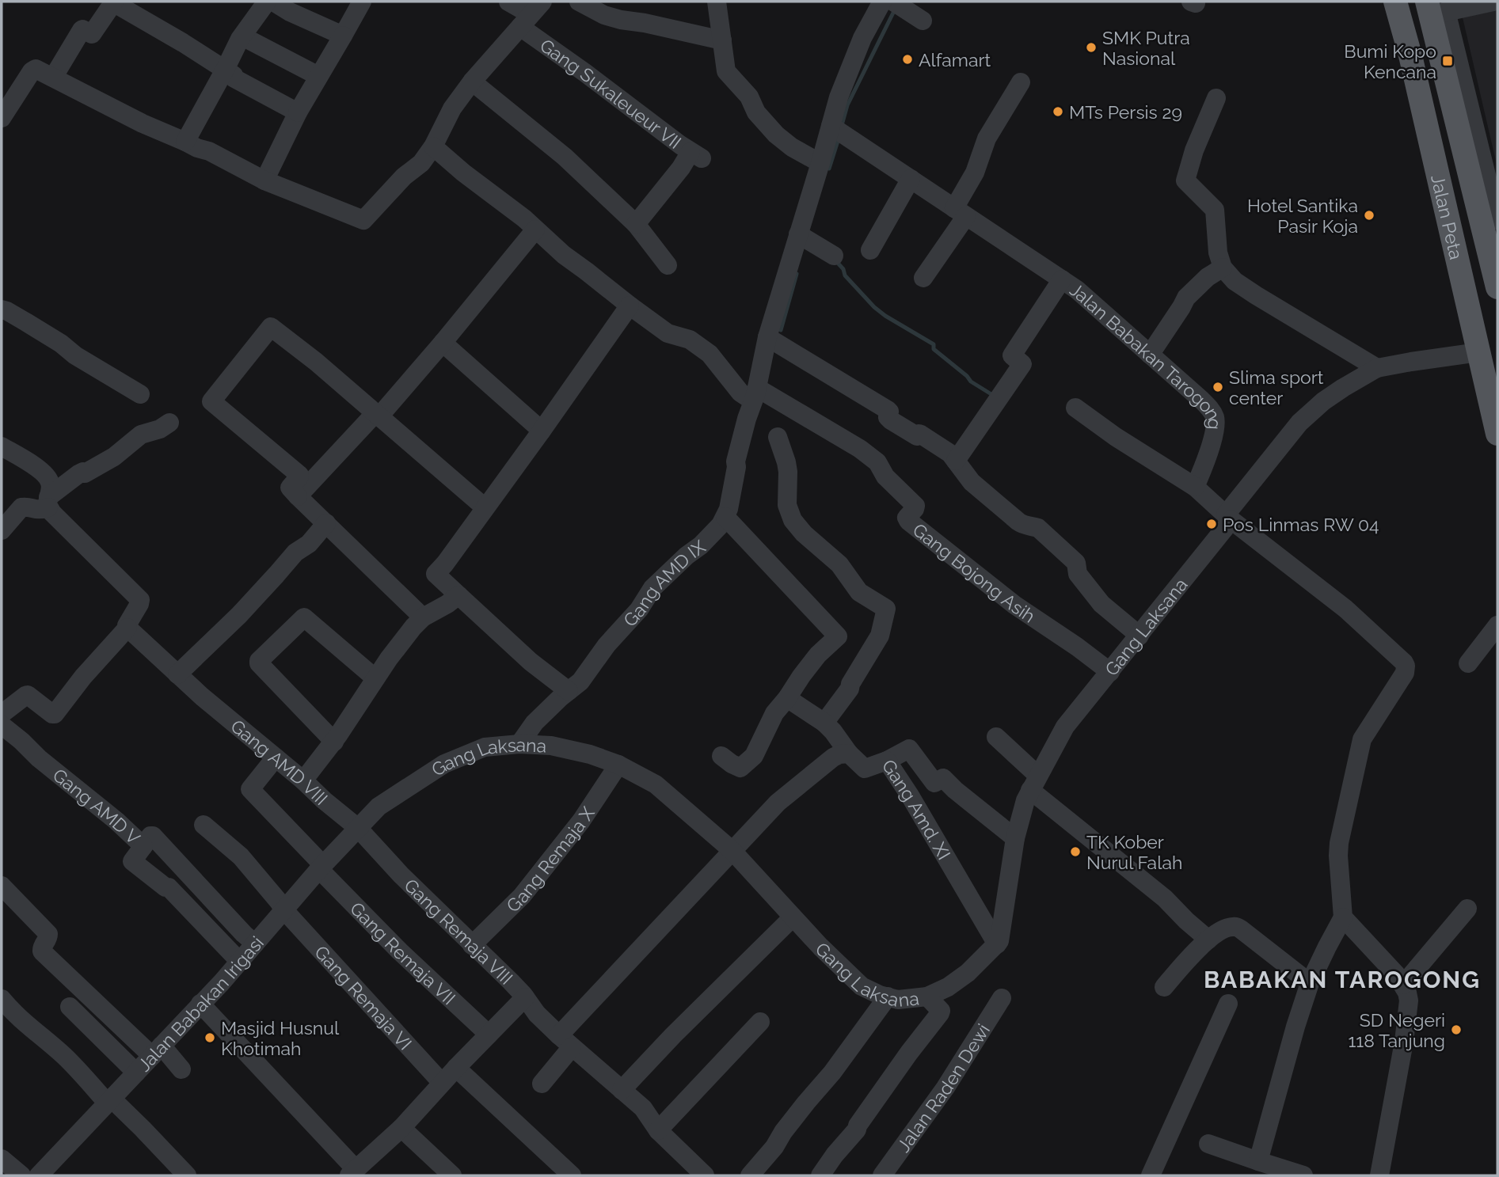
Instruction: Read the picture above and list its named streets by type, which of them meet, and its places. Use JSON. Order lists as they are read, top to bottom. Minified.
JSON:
{"streets":{"main road":["Jalan Peta"],"street":["Gang Sukaleueur VII","Jalan Babakan Tarogong","Gang Bojong Asih","Gang AMD IX","Gang Laksana","Gang AMD VIII","Gang AMD V","Gang Amd. XI","Gang Remaja X","Gang Remaja VIII","Gang Remaja VII","Gang Remaja VI","Jalan Babakan Irigasi","Jalan Raden Dewi"]},"crossings":[["Jalan Peta","Gang Laksana"],["Gang Bojong Asih","Gang AMD IX"],["Gang Bojong Asih","Gang Laksana"],["Gang AMD IX","Gang Laksana"],["Gang Laksana","Gang AMD VIII"],["Gang Laksana","Gang Amd. XI"],["Gang Laksana","Gang Remaja X"],["Gang Laksana","Gang Remaja VIII"],["Gang Laksana","Jalan Babakan Irigasi"],["Gang AMD VIII","Gang Remaja VIII"],["Gang AMD VIII","Gang Remaja VII"],["Gang AMD VIII","Jalan Babakan Irigasi"],["Gang AMD V","Jalan Babakan Irigasi"],["Gang Remaja X","Gang Remaja VIII"],["Gang Remaja VIII","Jalan Babakan Irigasi"],["Gang Remaja VII","Jalan Babakan Irigasi"],["Gang Remaja VI","Jalan Babakan Irigasi"]],"districts":["BABAKAN TAROGONG"],"places":{"other":["SMK Putra Nasional","Alfamart","MTs Persis 29","Hotel Santika Pasir Koja","Slima sport center","Pos Linmas RW 04","TK Kober Nurul Falah","SD Negeri 118 Tanjung","Masjid Husnul Khotimah"],"transit":["Bumi Kopo Kencana"]}}
